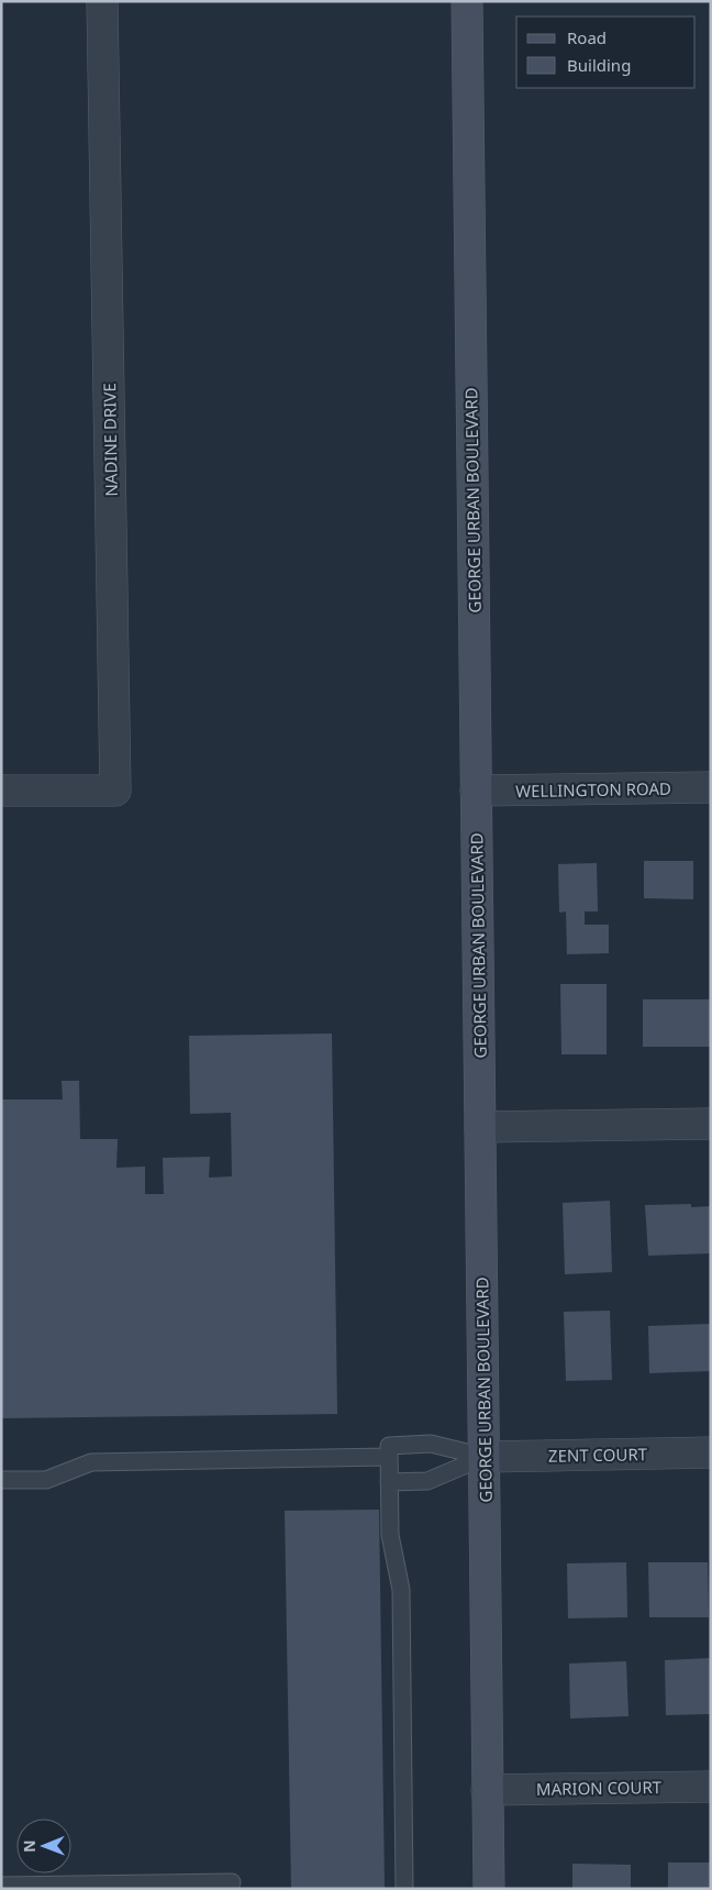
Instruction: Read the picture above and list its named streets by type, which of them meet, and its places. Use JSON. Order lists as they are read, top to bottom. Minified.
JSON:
{"streets":{"street":["NADINE DRIVE","GEORGE URBAN BOULEVARD","WELLINGTON ROAD","ZENT COURT","MARION COURT"]},"crossings":[["GEORGE URBAN BOULEVARD","WELLINGTON ROAD"],["GEORGE URBAN BOULEVARD","ZENT COURT"],["GEORGE URBAN BOULEVARD","MARION COURT"]],"legend":["Road","Building"],"north":"left"}
